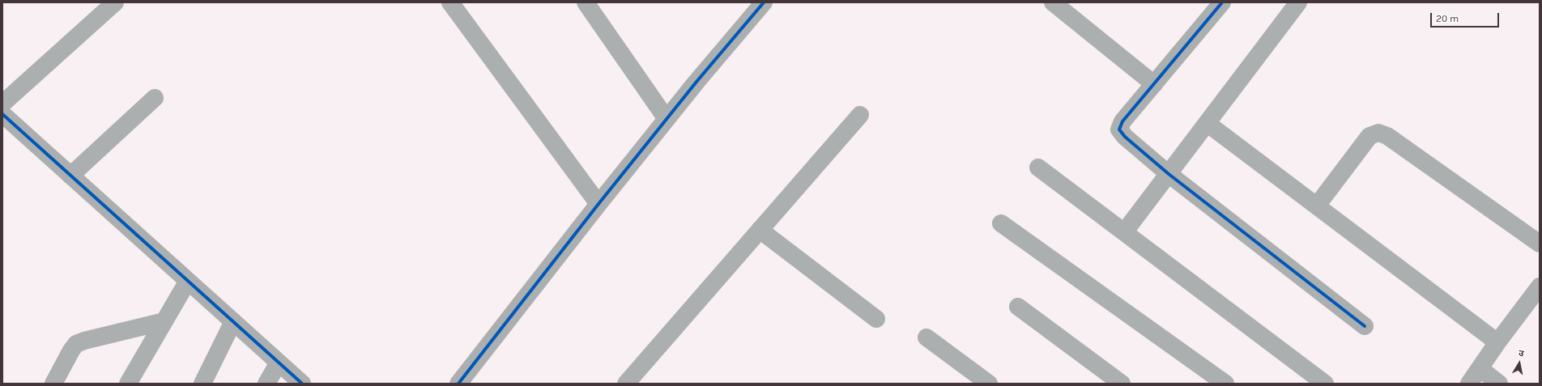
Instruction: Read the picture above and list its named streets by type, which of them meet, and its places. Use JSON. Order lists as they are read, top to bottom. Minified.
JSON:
{"scale_bar":"20 m","north":"top"}
